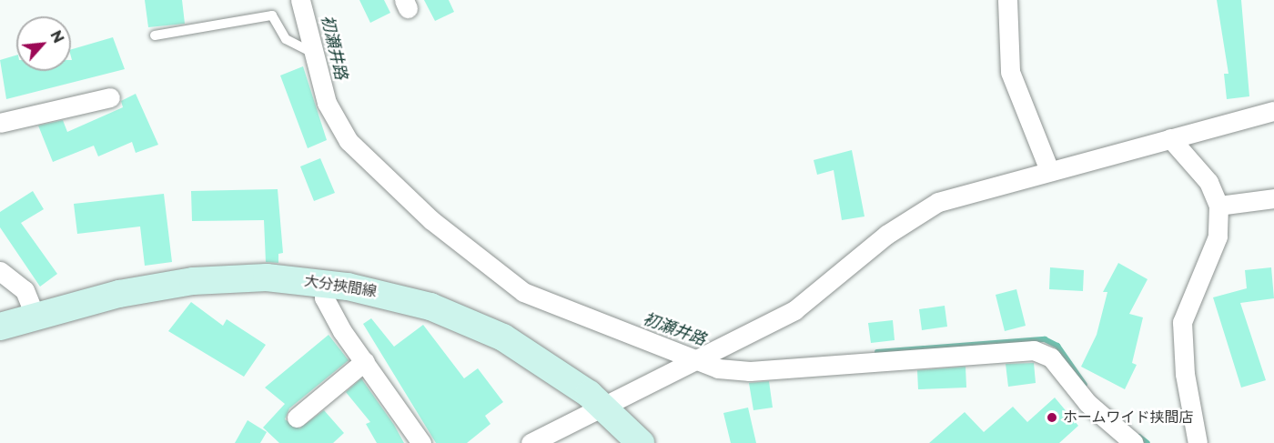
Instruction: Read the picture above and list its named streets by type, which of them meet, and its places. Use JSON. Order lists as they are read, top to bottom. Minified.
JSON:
{"streets":{"main road":["大分挾間線"]},"water":["初瀬井路"],"places":["ホームワイド挟間店"],"north":"top right"}
